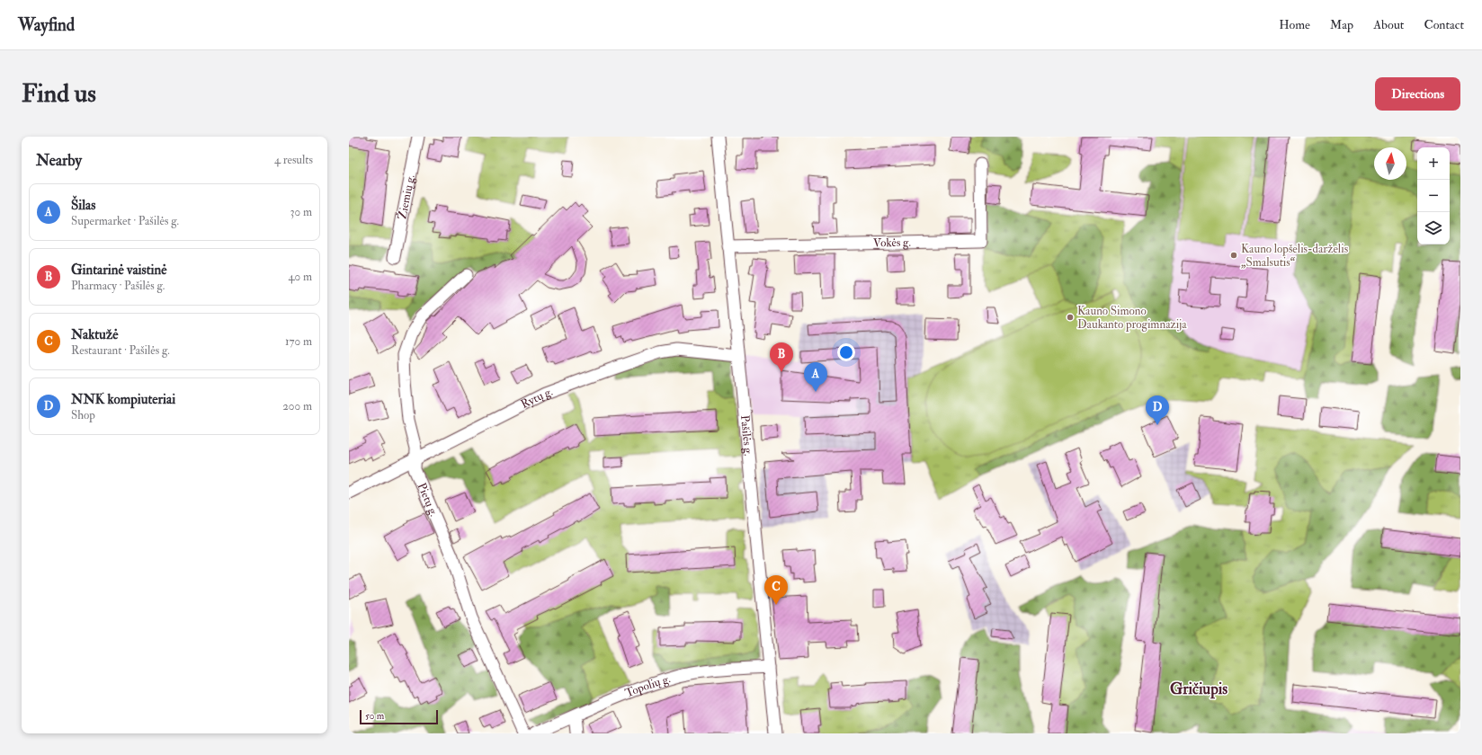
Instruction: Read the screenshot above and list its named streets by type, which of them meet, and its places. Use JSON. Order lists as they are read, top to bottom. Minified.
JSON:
{"streets":{"street":["Žiemių g.","Vokės g.","Rytų g.","Pašilės g.","Pietų g.","Topolių g."]},"crossings":[["Vokės g.","Pašilės g."],["Rytų g.","Pašilės g."],["Rytų g.","Pietų g."],["Pašilės g.","Topolių g."]],"districts":["Gričiupis"],"places":["Kauno lopšelis-darželis „Smalsutis“","Kauno Simono Daukanto progimnazija"],"scale_bar":"50 m","north":"top","page":{"header":"Wayfind","nav":["Home","Map","About","Contact"],"buttons":"Directions","title":"Find us","heading":["Nearby","4 results"],"map_buttons":["+","−"],"list":[{"mark":"A","name":"Šilas","note":"Supermarket · Pašilės g.","value":"30 m"},{"mark":"B","name":"Gintarinė vaistinė","note":"Pharmacy · Pašilės g.","value":"40 m"},{"mark":"C","name":"Naktužė","note":"Restaurant · Pašilės g.","value":"170 m"},{"mark":"D","name":"NNK kompiuteriai","note":"Shop","value":"200 m"}],"pins":["B","A","D","C"],"scale":"50 m"}}
